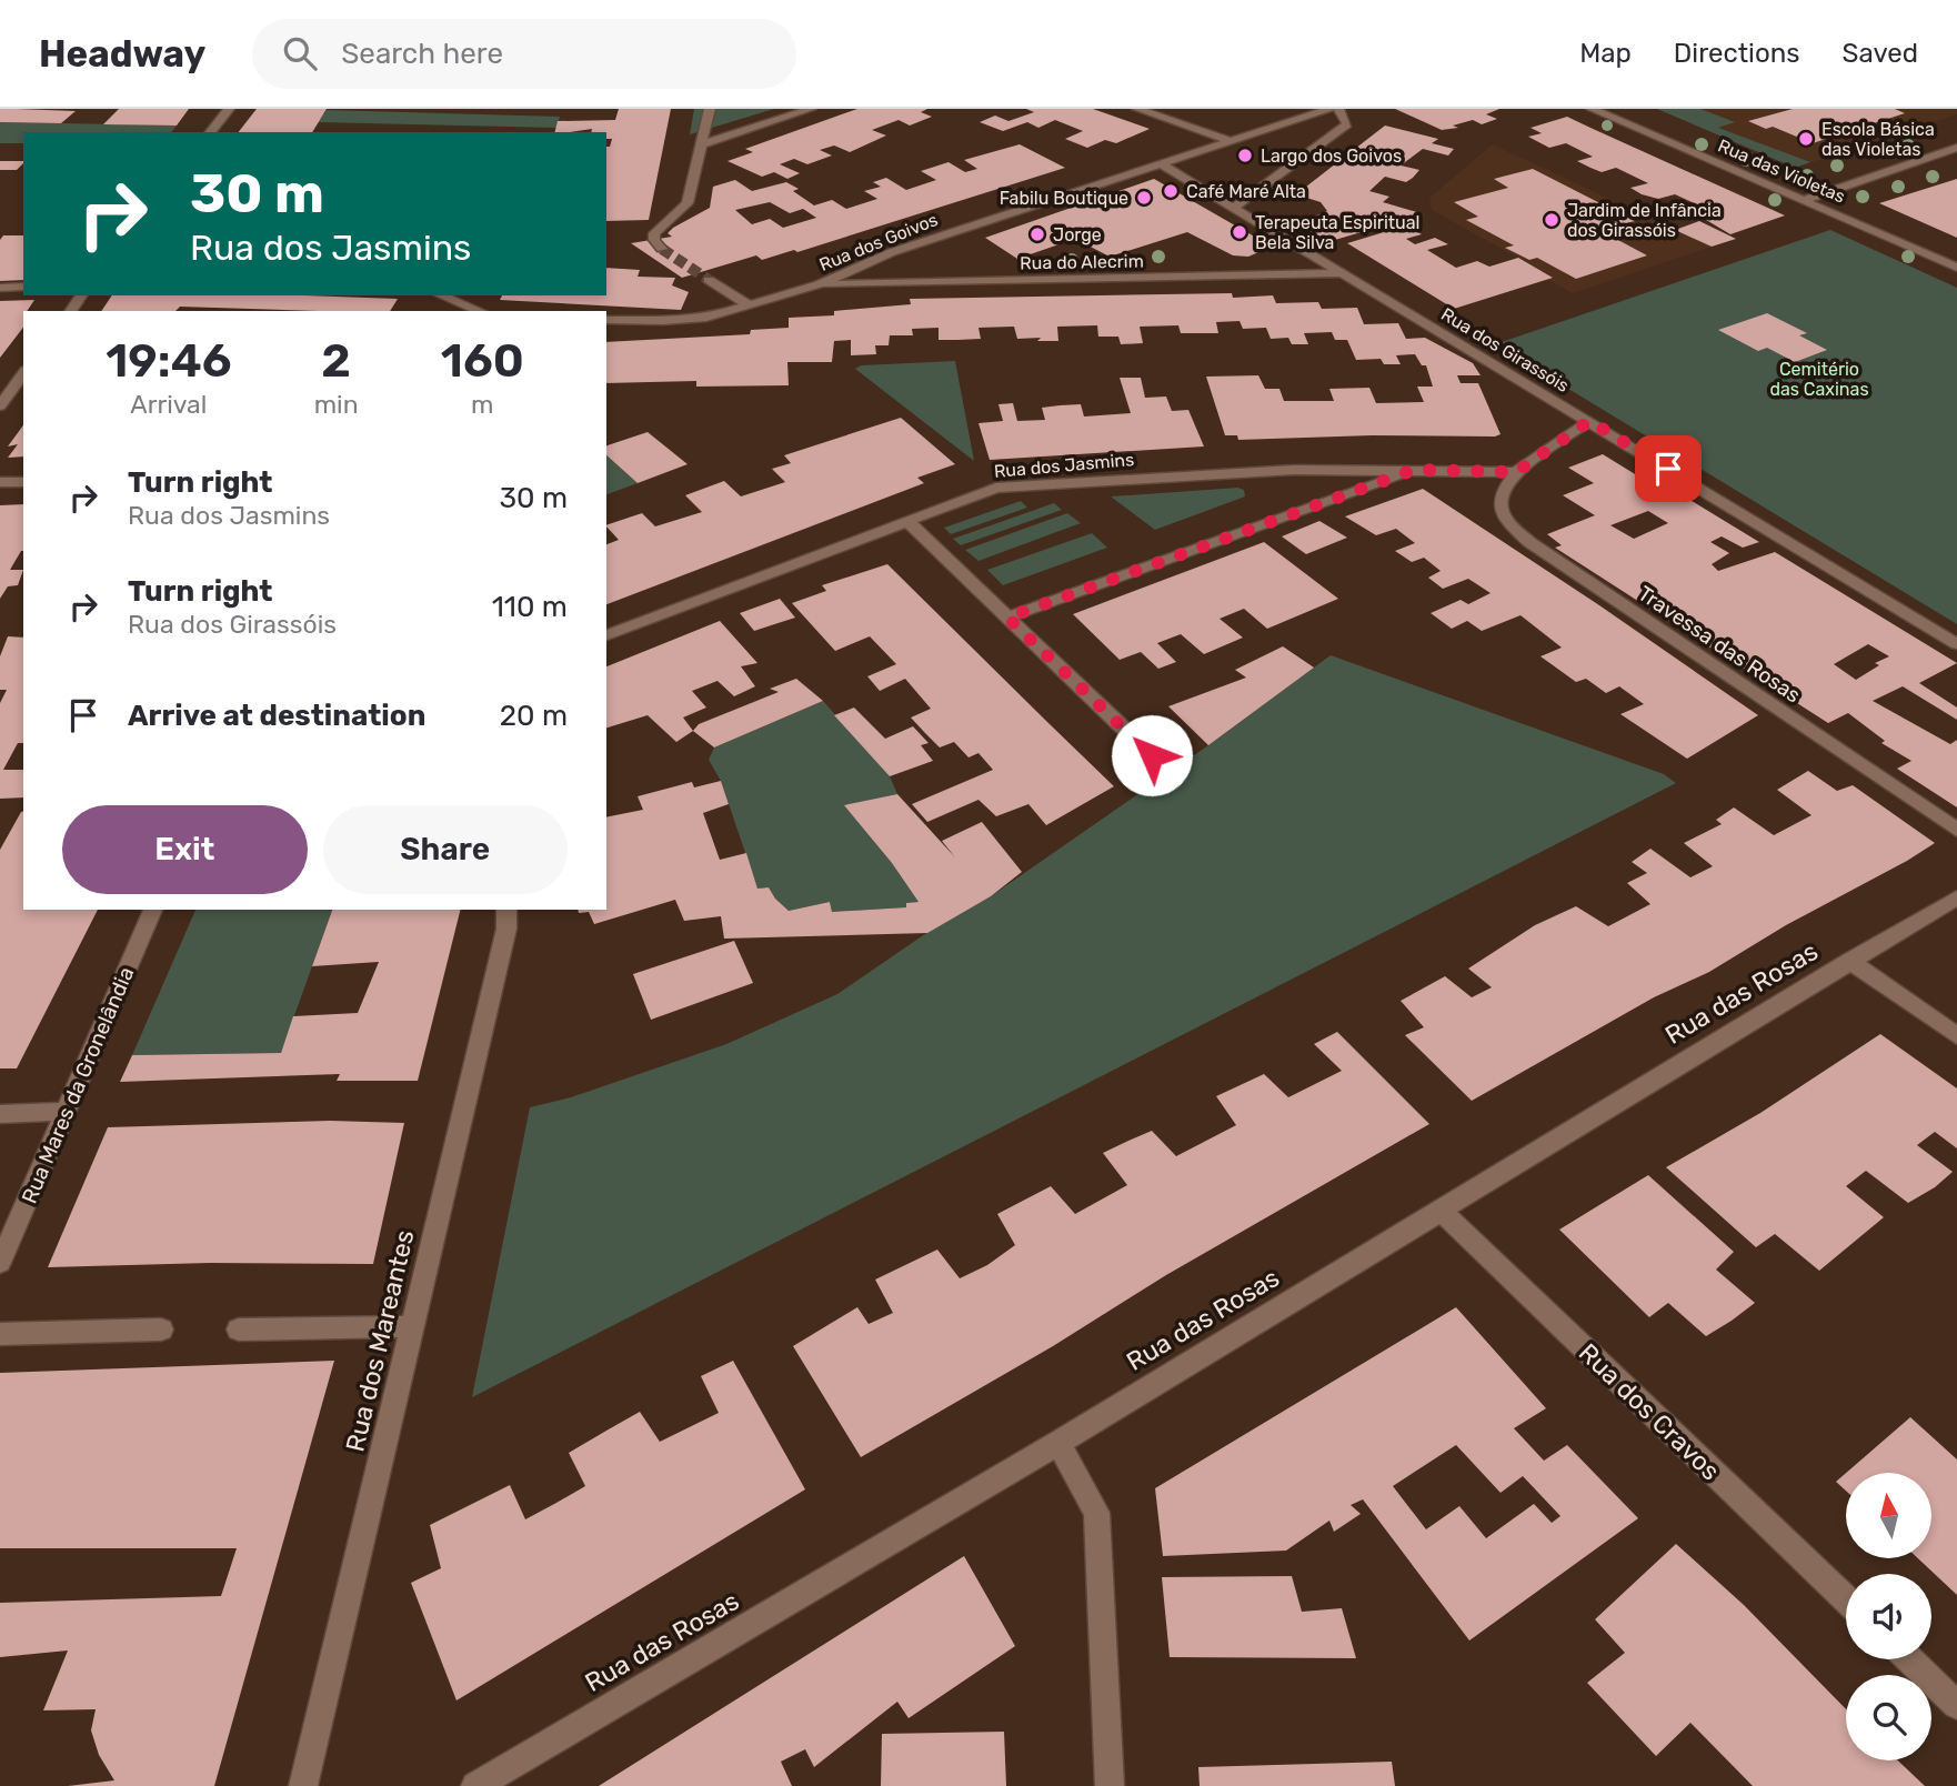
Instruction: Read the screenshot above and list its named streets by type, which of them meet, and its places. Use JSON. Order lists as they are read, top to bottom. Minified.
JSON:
{"streets":{"street":["Rua das Violetas","Rua dos Goivos","Rua do Alecrim","Rua dos Girassóis","Rua dos Jasmins","Travessa das Rosas","Rua das Rosas","Rua Mares da Gronelândia","Rua dos Mareantes","Rua dos Cravos"]},"crossings":[["Rua dos Goivos","Rua do Alecrim"],["Rua dos Goivos","Rua dos Girassóis"],["Rua do Alecrim","Rua dos Girassóis"],["Rua dos Jasmins","Travessa das Rosas"],["Rua das Rosas","Rua dos Cravos"]],"parks":["Cemitério das Caxinas"],"places":["Escola Básica das Violetas","Largo dos Goivos","Café Maré Alta","Fabilu Boutique","Jardim de Infância dos Girassóis","Terapeuta Espiritual Bela Silva","Jorge"],"north":"top","page":{"header":"Headway","search":"Search here","nav":["Map","Directions","Saved"],"turn":["30 m","Rua dos Jasmins"],"eta":["19:46","Arrival","2","min","160","m"],"list":[{"name":"Turn right","note":"Rua dos Jasmins","value":"30 m"},{"name":"Turn right","note":"Rua dos Girassóis","value":"110 m"},{"name":"Arrive at destination","value":"20 m"}],"buttons":["Exit","Share"]}}
